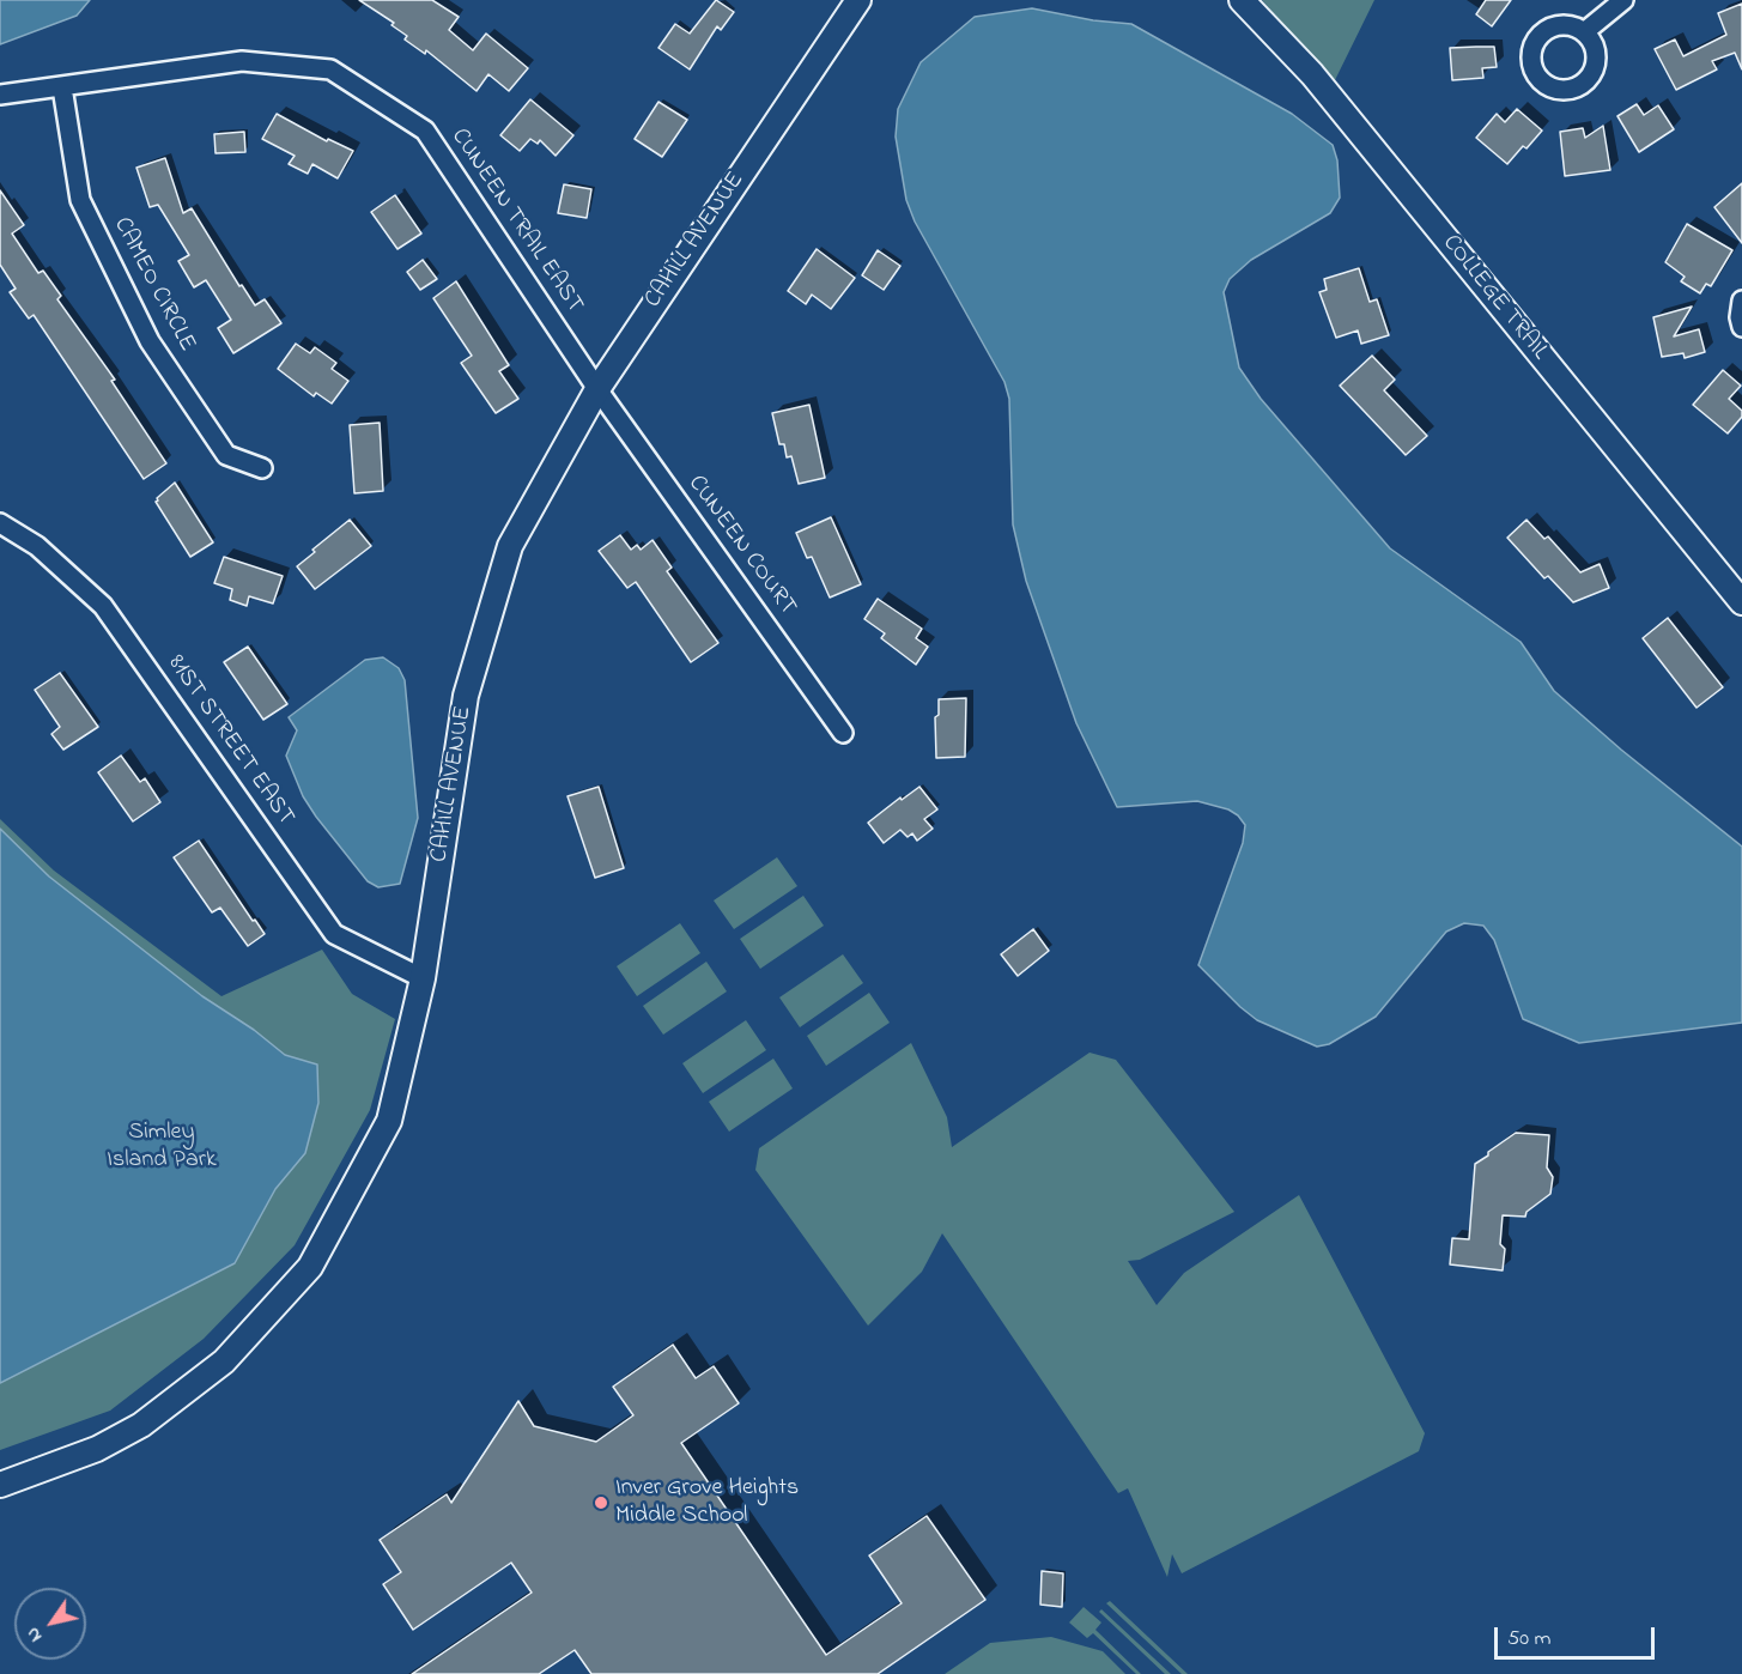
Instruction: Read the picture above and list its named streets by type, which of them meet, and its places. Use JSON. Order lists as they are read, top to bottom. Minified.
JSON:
{"streets":{"street":["CUNEEN TRAIL EAST","CAHILL AVENUE","CAMEO CIRCLE","COLLEGE TRAIL","CUNEEN COURT","81ST STREET EAST"]},"crossings":[["CUNEEN TRAIL EAST","CAHILL AVENUE"],["CUNEEN TRAIL EAST","CAMEO CIRCLE"],["CUNEEN TRAIL EAST","CUNEEN COURT"],["CAHILL AVENUE","CUNEEN COURT"],["CAHILL AVENUE","81ST STREET EAST"]],"parks":["Simley Island Park"],"places":["Inver Grove Heights Middle School"],"scale_bar":"50 m","north":"bottom left"}
